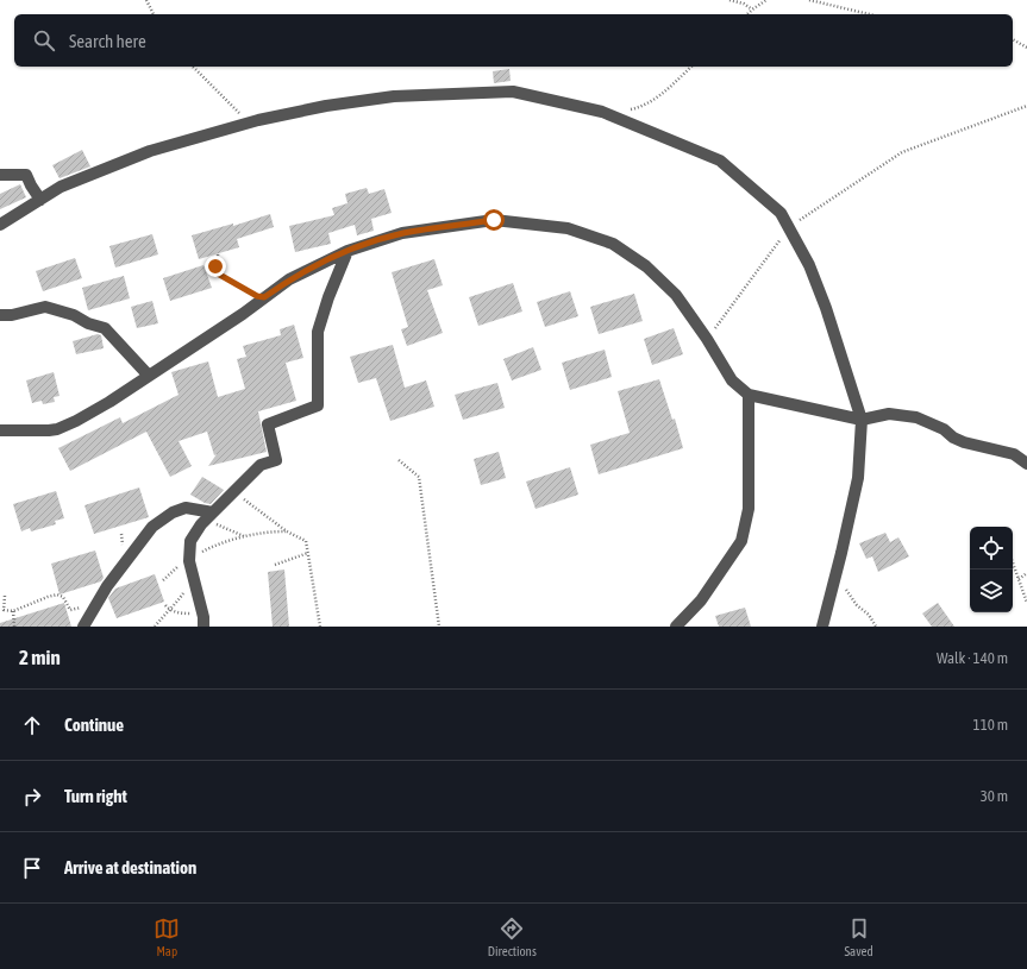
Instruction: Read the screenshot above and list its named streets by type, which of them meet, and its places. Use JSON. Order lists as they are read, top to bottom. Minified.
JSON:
{"page":{"search":"Search here","heading":["2 min","Walk · 140 m"],"list":[["Continue","110 m"],["Turn right","30 m"],"Arrive at destination"],"nav":["Map","Directions","Saved"]}}
